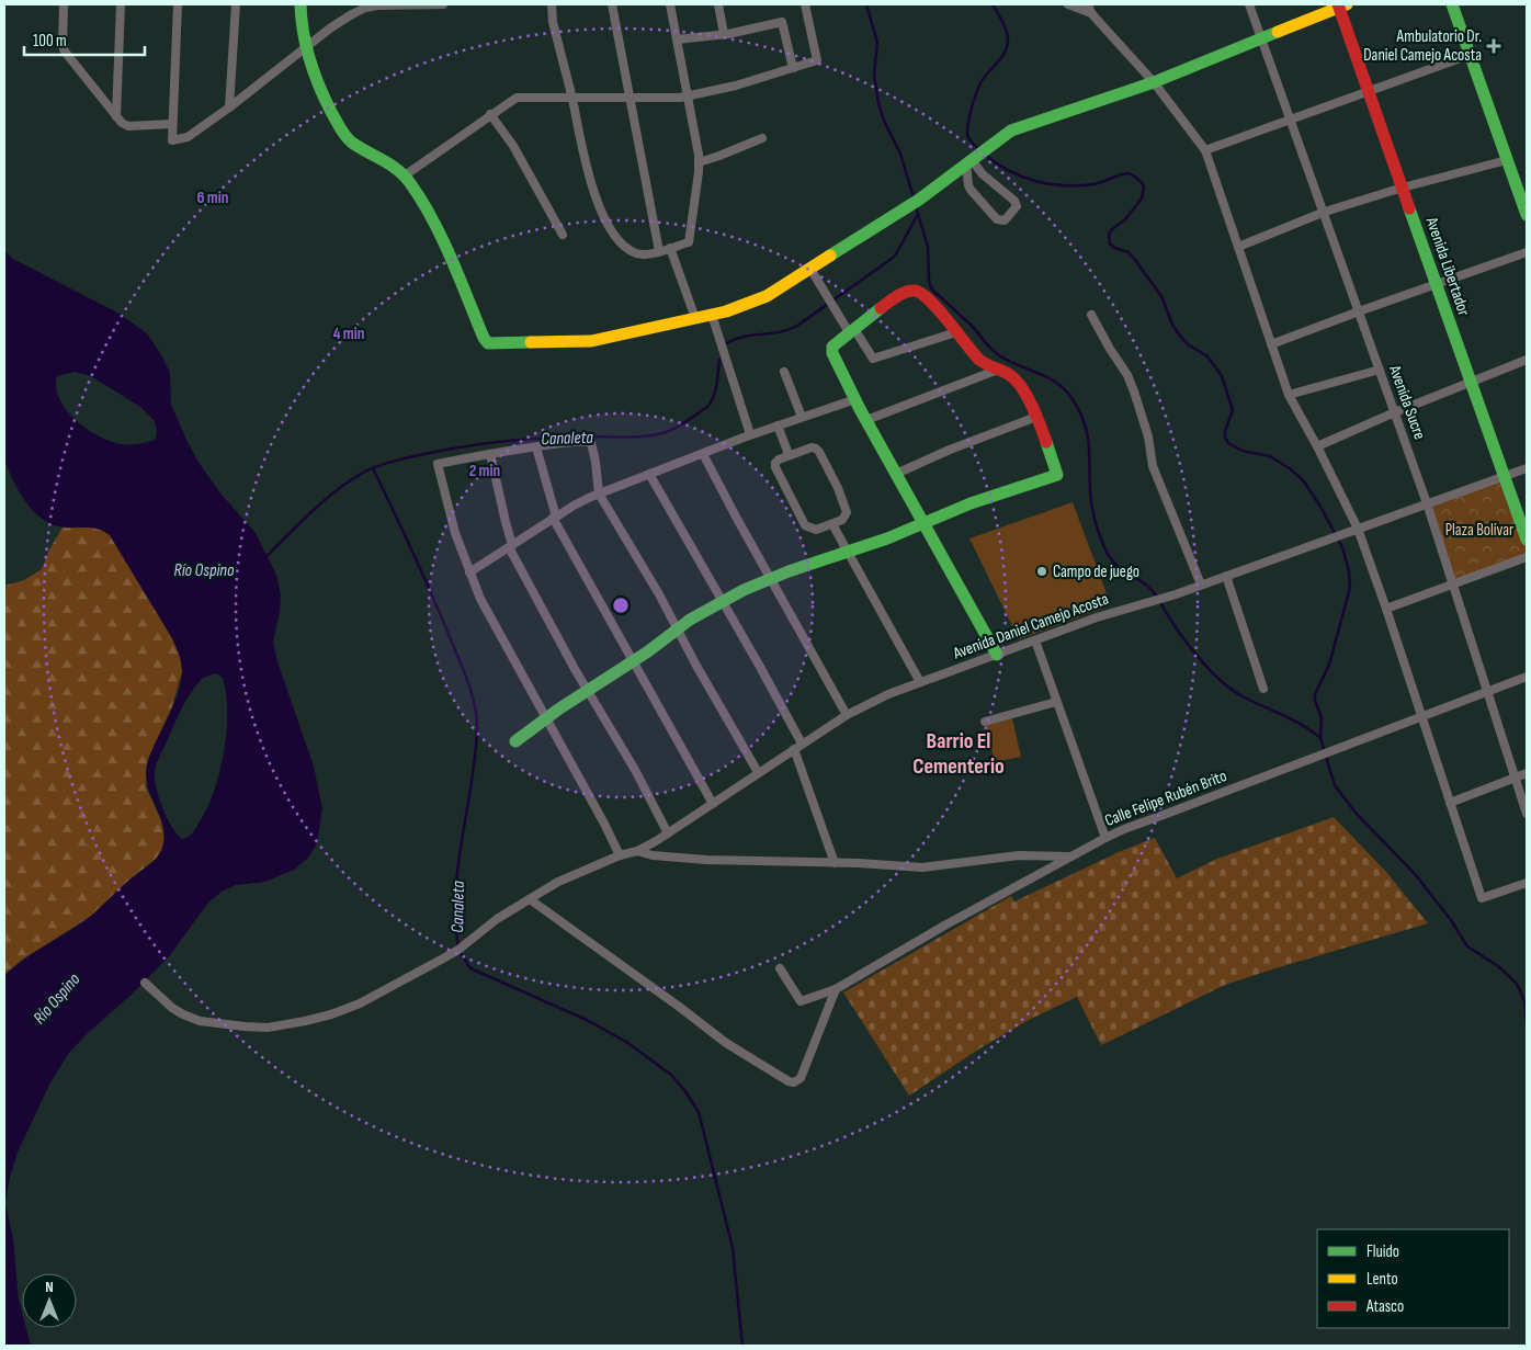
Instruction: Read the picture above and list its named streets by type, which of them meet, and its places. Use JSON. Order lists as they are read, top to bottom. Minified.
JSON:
{"streets":{"street":["Avenida Libertador","Avenida Sucre","Avenida Daniel Camejo Acosta","Calle Felipe Rubén Brito"]},"crossings":[["Avenida Libertador","Avenida Daniel Camejo Acosta"],["Avenida Sucre","Avenida Daniel Camejo Acosta"],["Avenida Sucre","Calle Felipe Rubén Brito"]],"districts":["Barrio El Cementerio"],"water":["Canaleta","Río Ospino"],"parks":["Plaza Bolívar"],"places":{"health":["Ambulatorio Dr. Daniel Camejo Acosta"],"other":["Campo de juego"]},"legend":["Fluido","Lento","Atasco"],"scale_bar":"100 m","north":"top","rings":["6 min","4 min","2 min"]}
